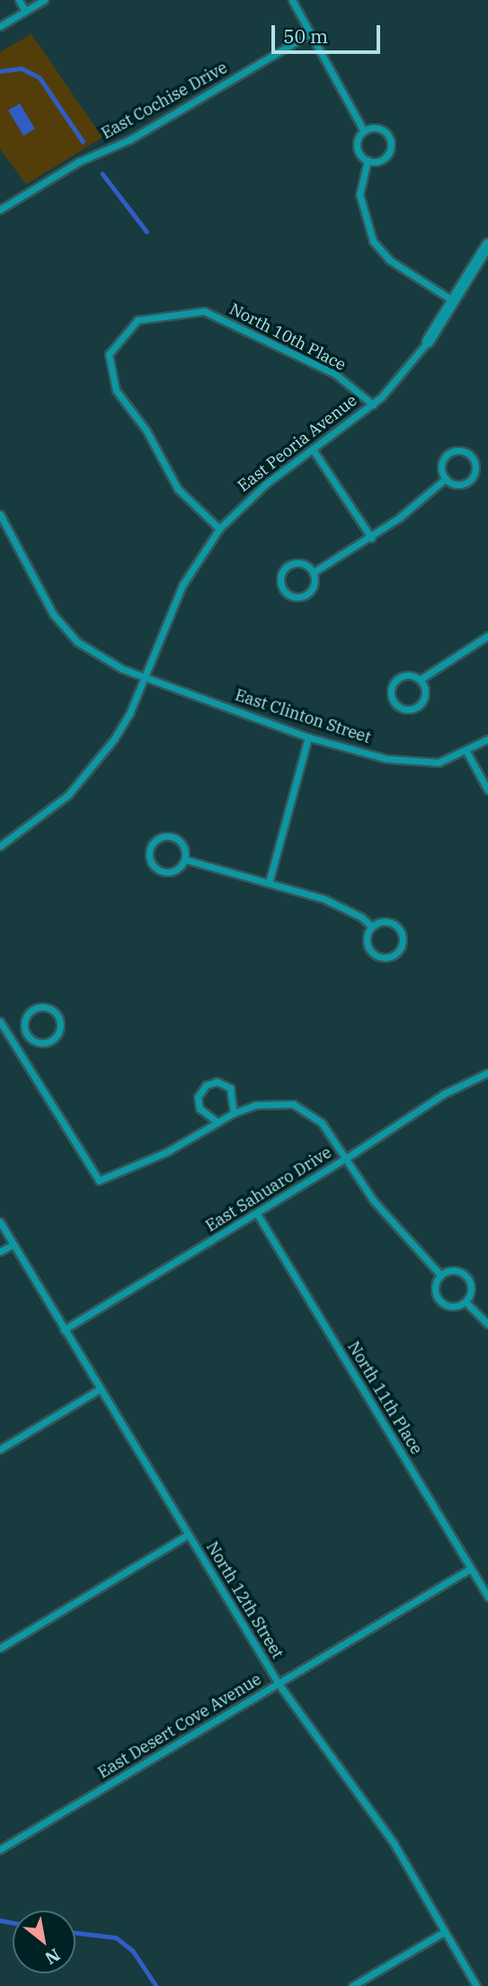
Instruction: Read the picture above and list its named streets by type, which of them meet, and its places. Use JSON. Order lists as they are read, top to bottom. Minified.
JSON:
{"streets":{"street":["East Cochise Drive","North 10th Place","East Peoria Avenue","East Clinton Street","East Sahuaro Drive","North 11th Place","North 12th Street","East Desert Cove Avenue"]},"crossings":[["North 10th Place","East Peoria Avenue"],["East Peoria Avenue","East Clinton Street"],["East Sahuaro Drive","North 11th Place"],["East Sahuaro Drive","North 12th Street"],["North 11th Place","East Desert Cove Avenue"],["North 12th Street","East Desert Cove Avenue"]],"scale_bar":"50 m","north":"bottom right"}
